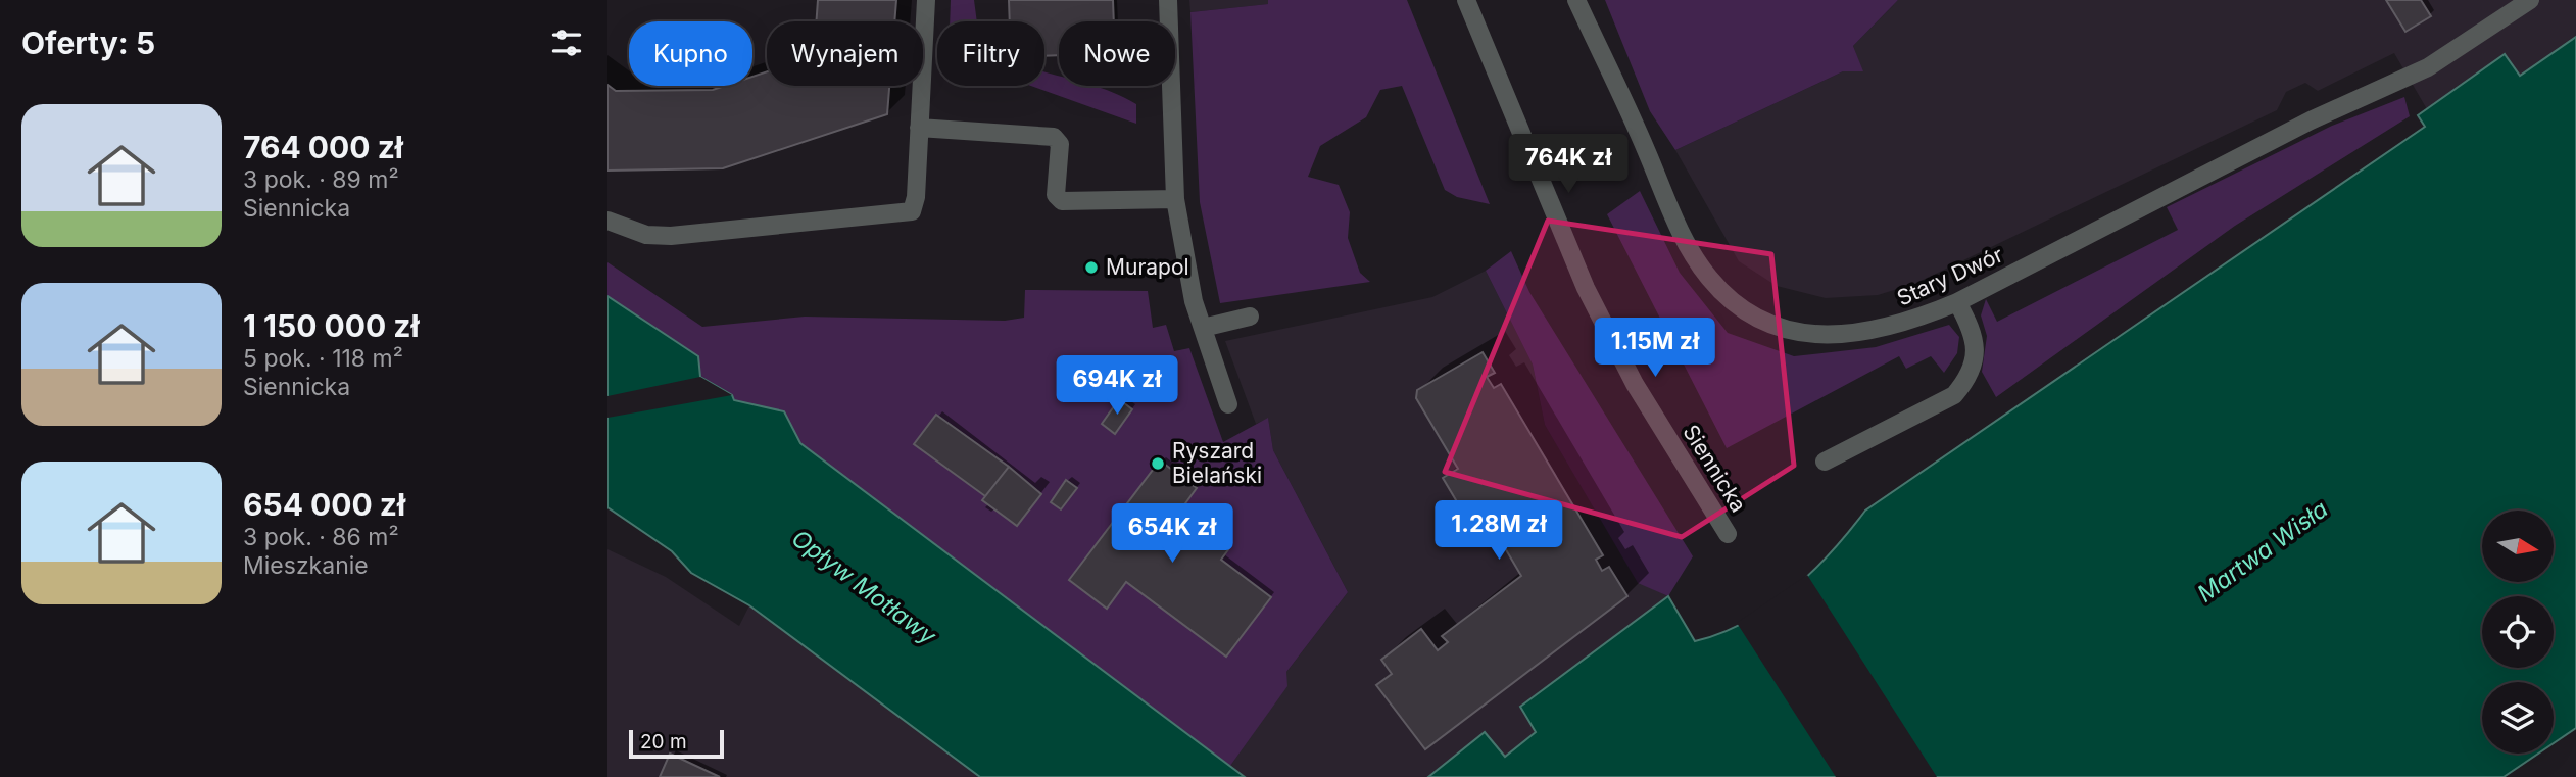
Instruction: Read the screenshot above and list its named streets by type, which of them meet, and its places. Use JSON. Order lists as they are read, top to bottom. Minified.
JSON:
{"streets":{"street":["Stary Dwór","Siennicka"]},"water":["Martwa Wisła","Opływ Motławy"],"places":["Murapol","Ryszard Bielański"],"scale_bar":"20 m","north":"right","page":{"heading":"Oferty: 5","chip":["Kupno","Wynajem","Filtry","Nowe"],"list":[{"name":"764 000 zł","note":"3 pok. · 89 m² · Siennicka"},{"name":"1 150 000 zł","note":"5 pok. · 118 m² · Siennicka"},{"name":"654 000 zł","note":"3 pok. · 86 m² · Mieszkanie"}],"price":["764K zł","1.15M zł","694K zł","1.28M zł","654K zł"],"scale":"20 m"}}
